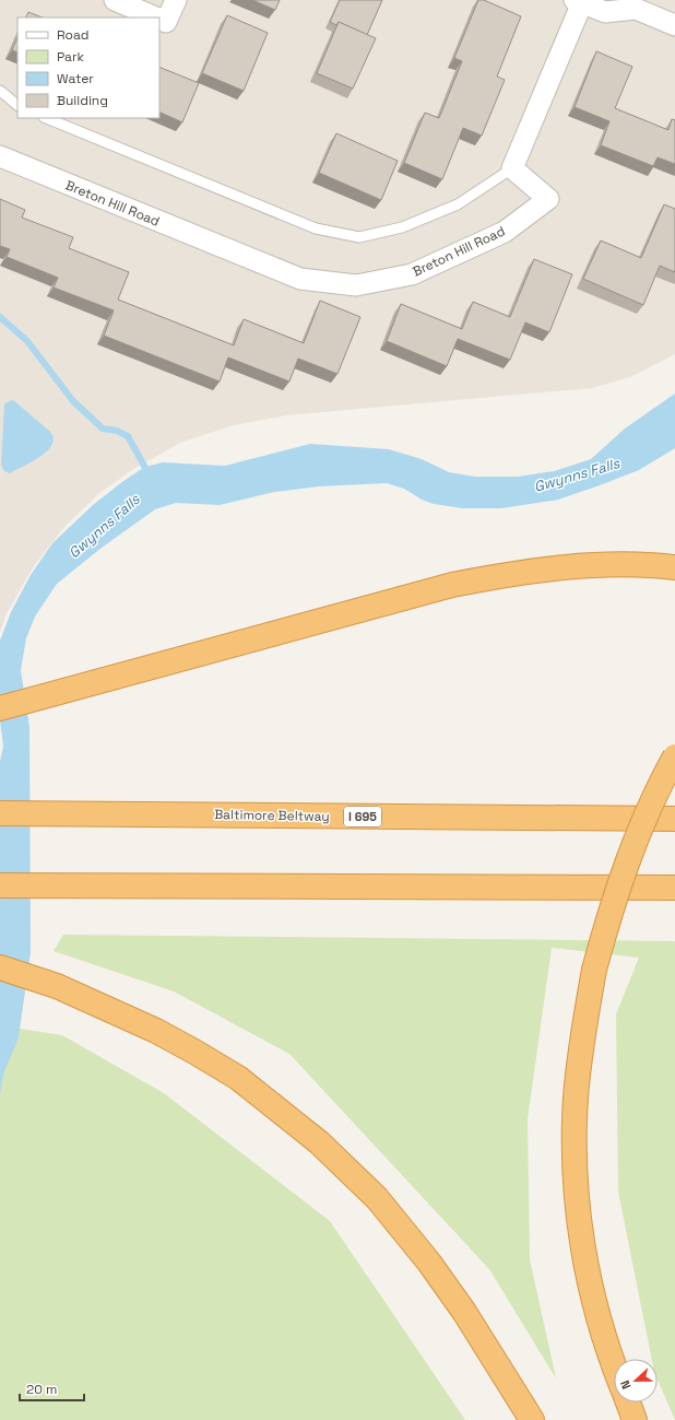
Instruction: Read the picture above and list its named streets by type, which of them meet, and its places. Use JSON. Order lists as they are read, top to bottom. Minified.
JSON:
{"streets":{"highway":["Baltimore Beltway","I 695"],"street":["Breton Hill Road"]},"water":["Gwynns Falls"],"legend":["Road","Park","Water","Building"],"scale_bar":"20 m","north":"left"}
